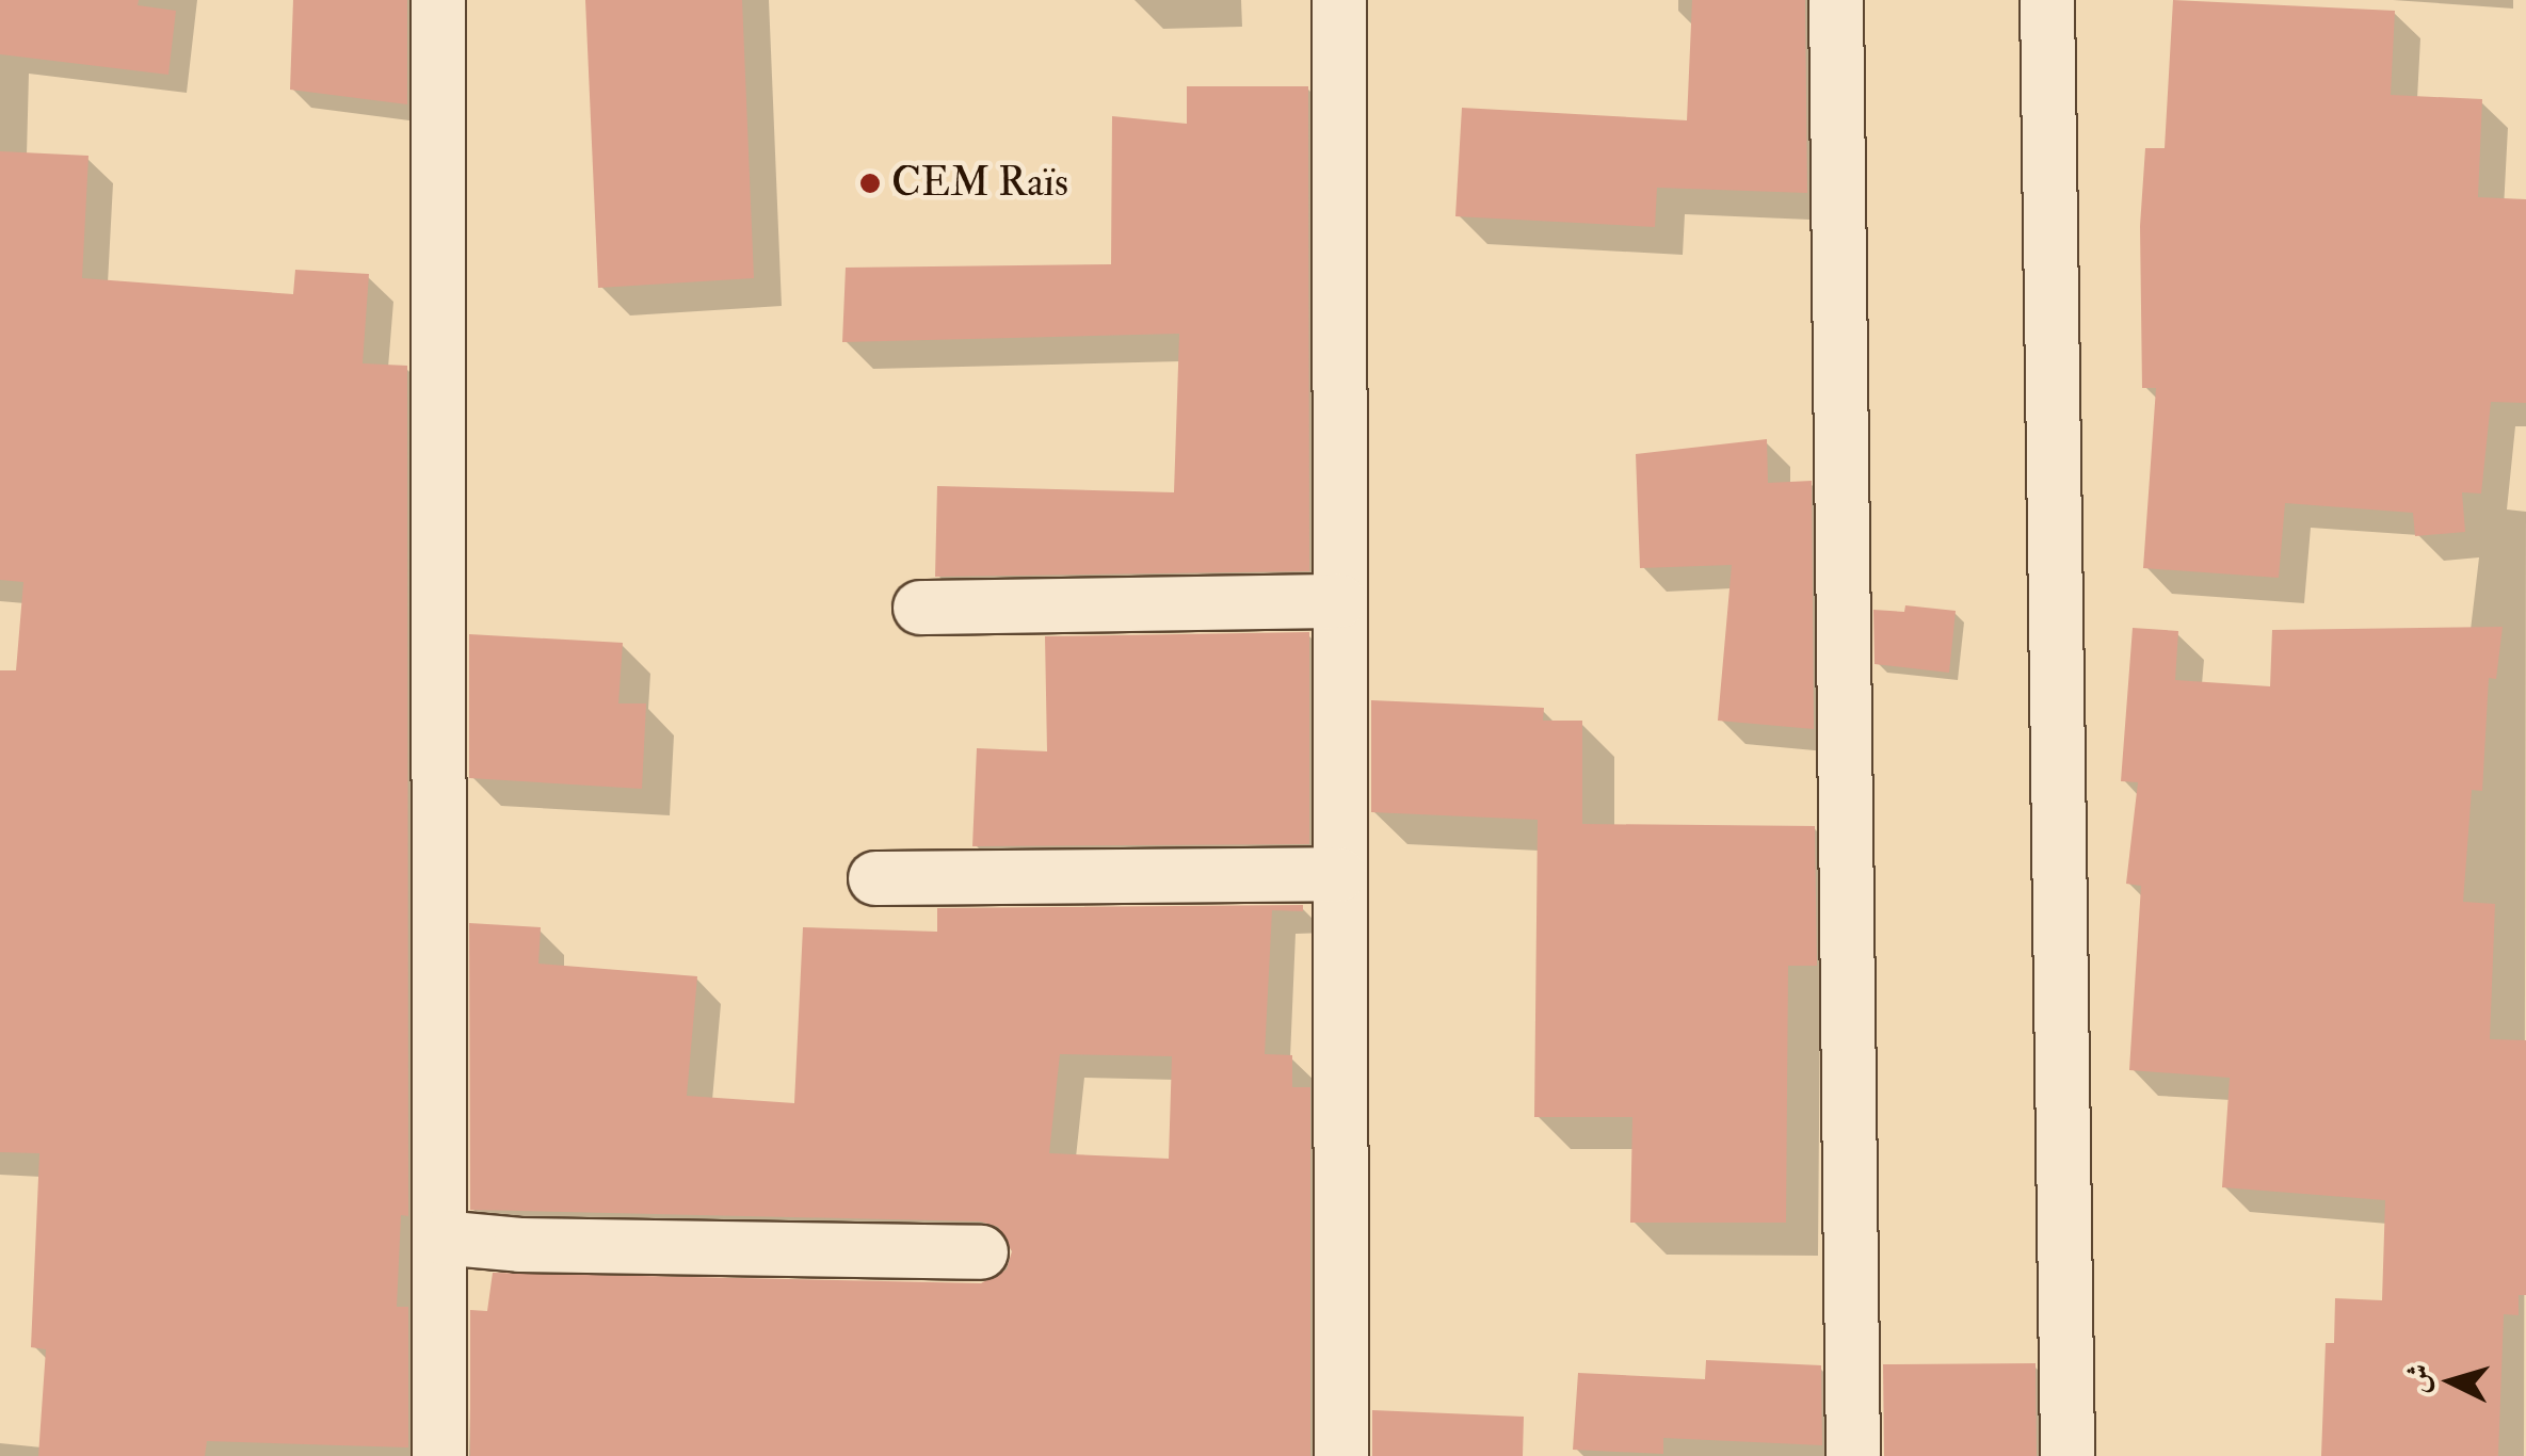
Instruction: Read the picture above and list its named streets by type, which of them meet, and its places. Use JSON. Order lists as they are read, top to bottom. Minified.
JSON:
{"places":["CEM Raïs"],"north":"left"}
